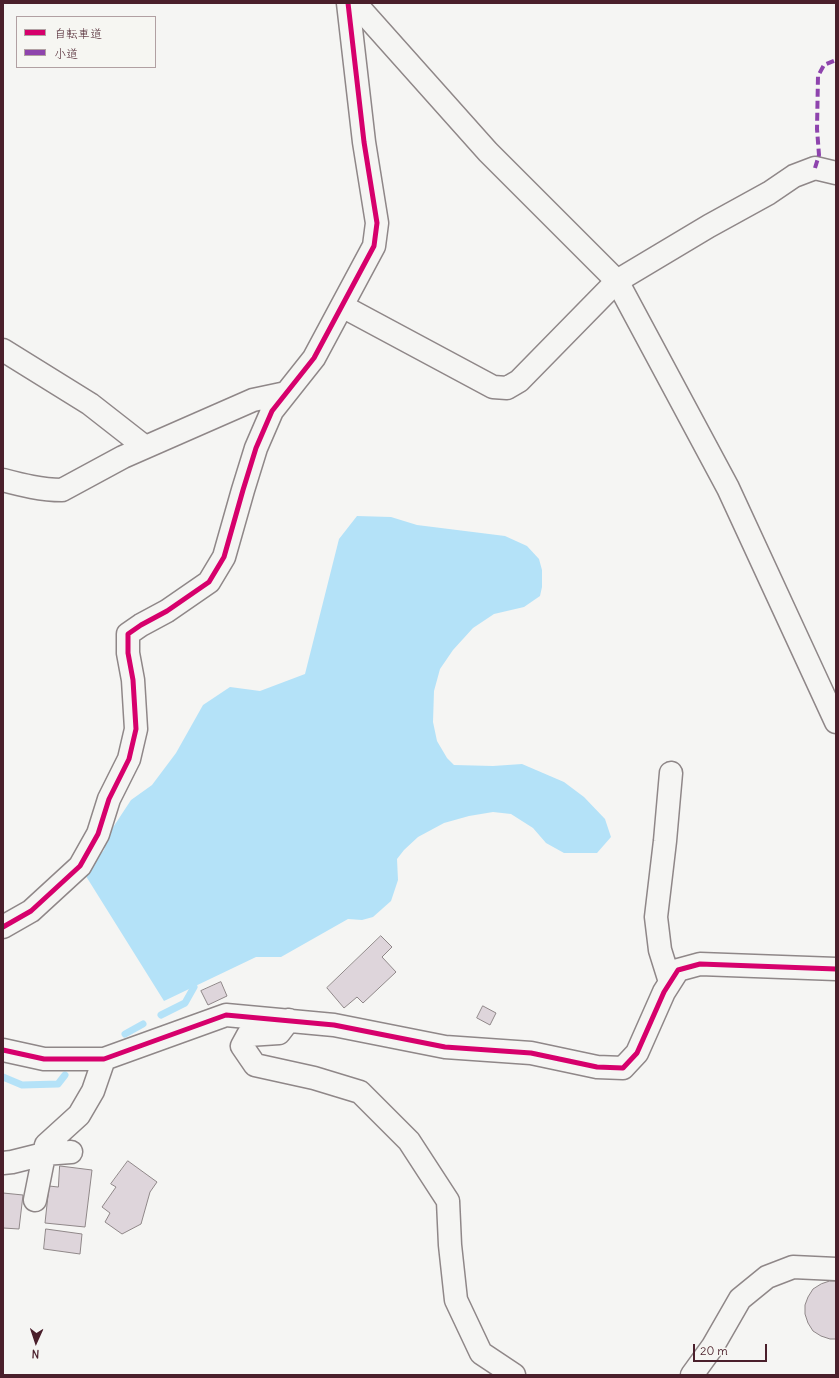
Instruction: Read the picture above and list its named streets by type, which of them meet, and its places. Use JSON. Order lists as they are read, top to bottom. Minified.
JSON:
{"legend":["自転車道","小道"],"scale_bar":"20 m","north":"bottom"}
